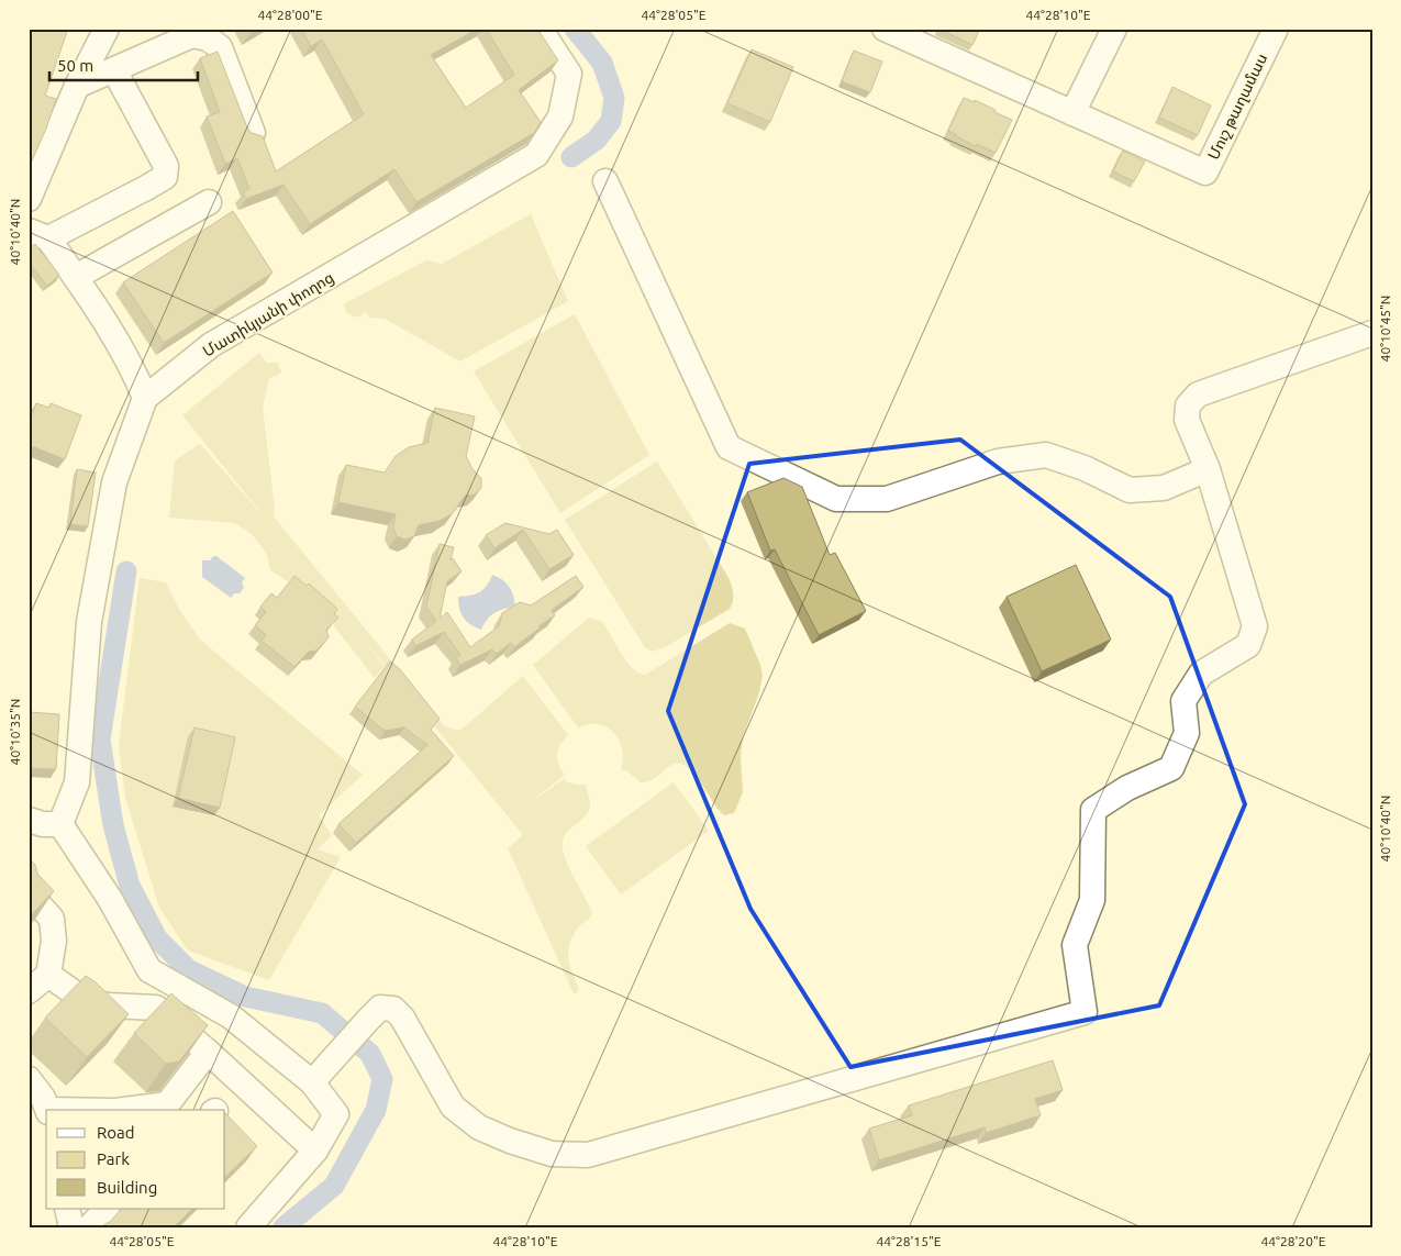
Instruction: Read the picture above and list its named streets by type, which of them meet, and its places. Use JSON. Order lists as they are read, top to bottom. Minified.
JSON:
{"streets":{"street":["Մուշ թաղամաս","Մատիկյանի փողոց"]},"legend":["Road","Park","Building"],"scale_bar":"50 m","coordinates":["44°28'00\"E","44°28'05\"E","44°28'10\"E","40°10'40\"N","40°10'45\"N","40°10'35\"N","44°28'15\"E","44°28'20\"E"]}
